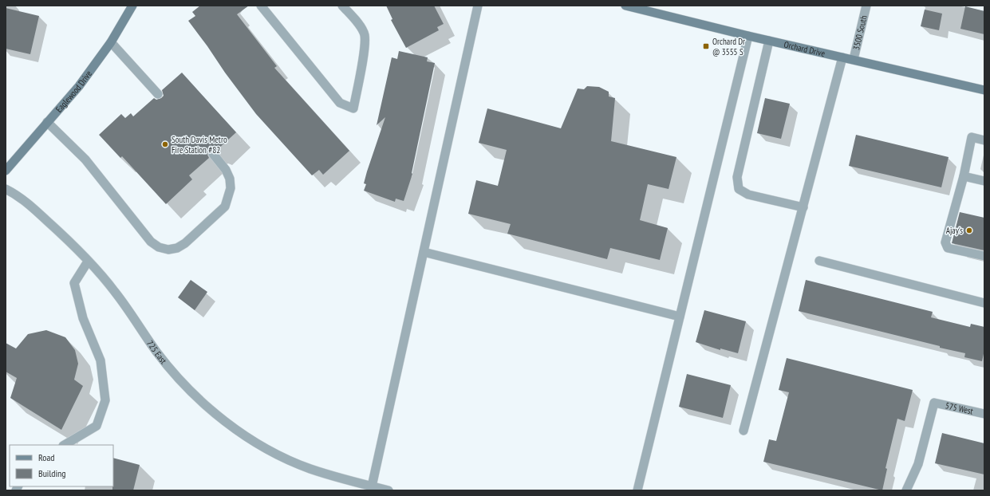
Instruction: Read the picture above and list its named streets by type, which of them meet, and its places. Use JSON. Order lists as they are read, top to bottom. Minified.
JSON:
{"streets":{"main road":["Orchard Drive","Eaglewood Drive"],"street":["3500 South","725 East","575 West"]},"crossings":[["3500 South","Orchard Drive"]],"places":{"transit":["Orchard Dr @ 3555 S"],"other":["South Davis Metro Fire Station #82","Ajay's"]},"legend":["Road","Building"]}
